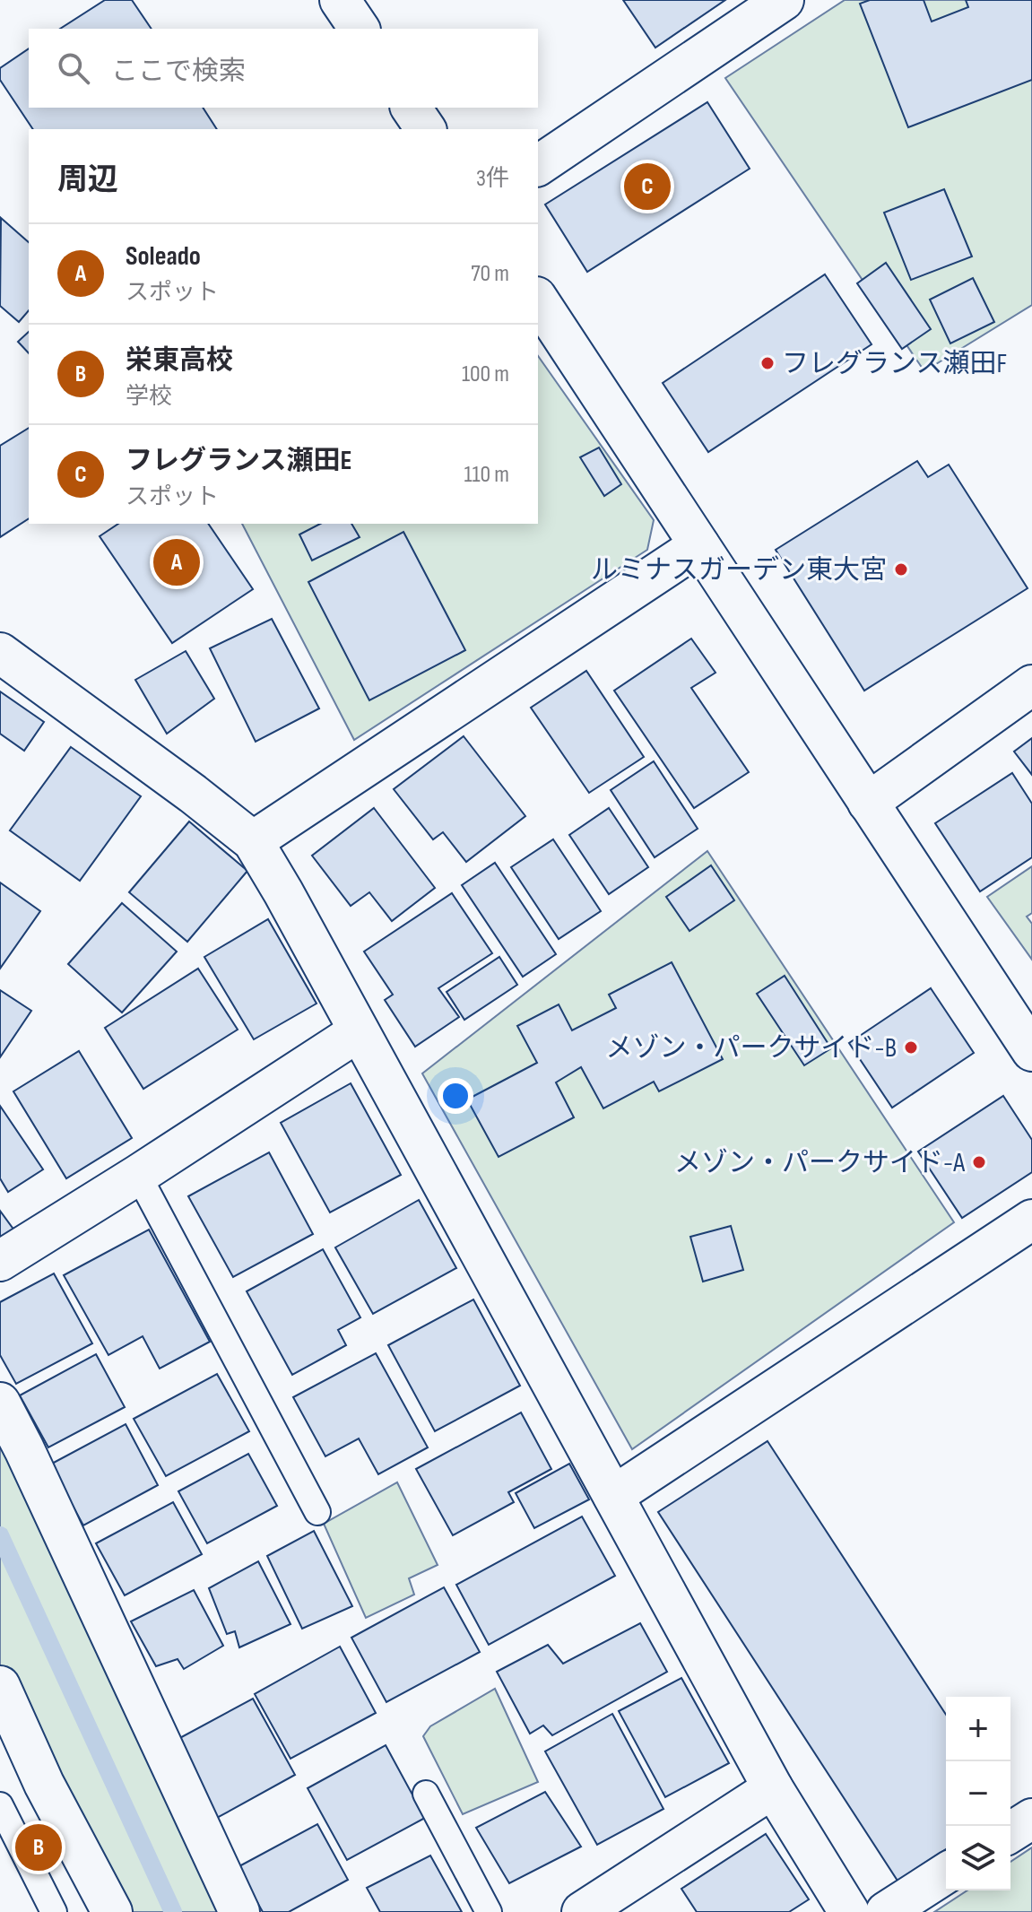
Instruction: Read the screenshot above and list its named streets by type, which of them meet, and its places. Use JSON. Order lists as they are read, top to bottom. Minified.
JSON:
{"places":["フレグランス瀬田F","ルミナスガーデン東大宮","メゾン・パークサイド-B","メゾン・パークサイド-A"],"page":{"search":"ここで検索","heading":["周辺","3件"],"pins":["C","A","B"],"list":[{"mark":"A","name":"Soleado","note":"スポット","value":"70 m"},{"mark":"B","name":"栄東高校","note":"学校","value":"100 m"},{"mark":"C","name":"フレグランス瀬田E","note":"スポット","value":"110 m"}],"map_buttons":["+","−"]}}
